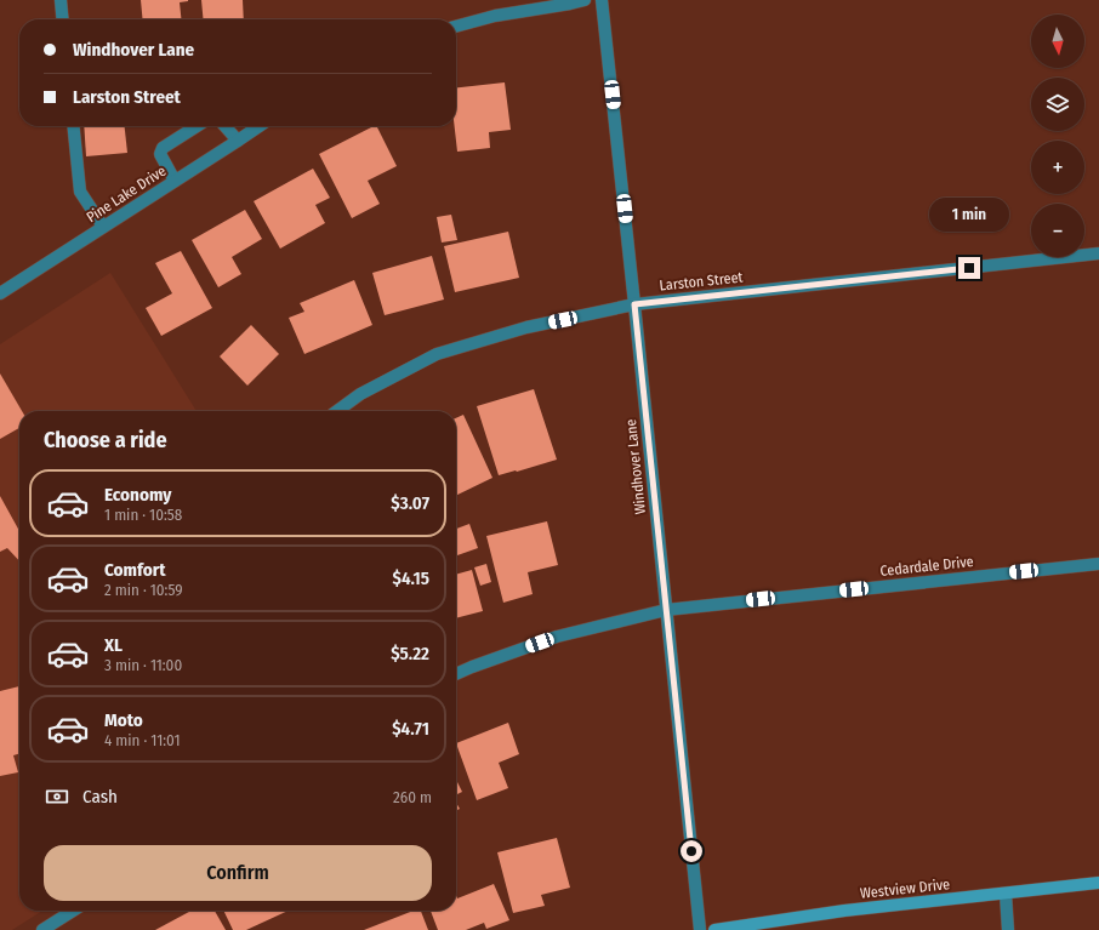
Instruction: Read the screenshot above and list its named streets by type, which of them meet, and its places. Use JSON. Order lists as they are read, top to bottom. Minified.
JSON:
{"streets":{"main road":["Westview Drive"],"street":["Pine Lake Drive","Larston Street","Windhover Lane","Cedardale Drive"]},"crossings":[["Larston Street","Windhover Lane"],["Windhover Lane","Cedardale Drive"]],"north":"bottom","page":{"map_buttons":["+","−"],"banner":["Windhover Lane","Larston Street"],"bubble":"1 min","heading":"Choose a ride","list":[{"name":"Economy","note":"1 min · 10:58","value":"$3.07"},{"name":"Comfort","note":"2 min · 10:59","value":"$4.15"},{"name":"XL","note":"3 min · 11:00","value":"$5.22"},{"name":"Moto","note":"4 min · 11:01","value":"$4.71"}],"pay":["Cash","260 m"],"buttons":"Confirm"}}
